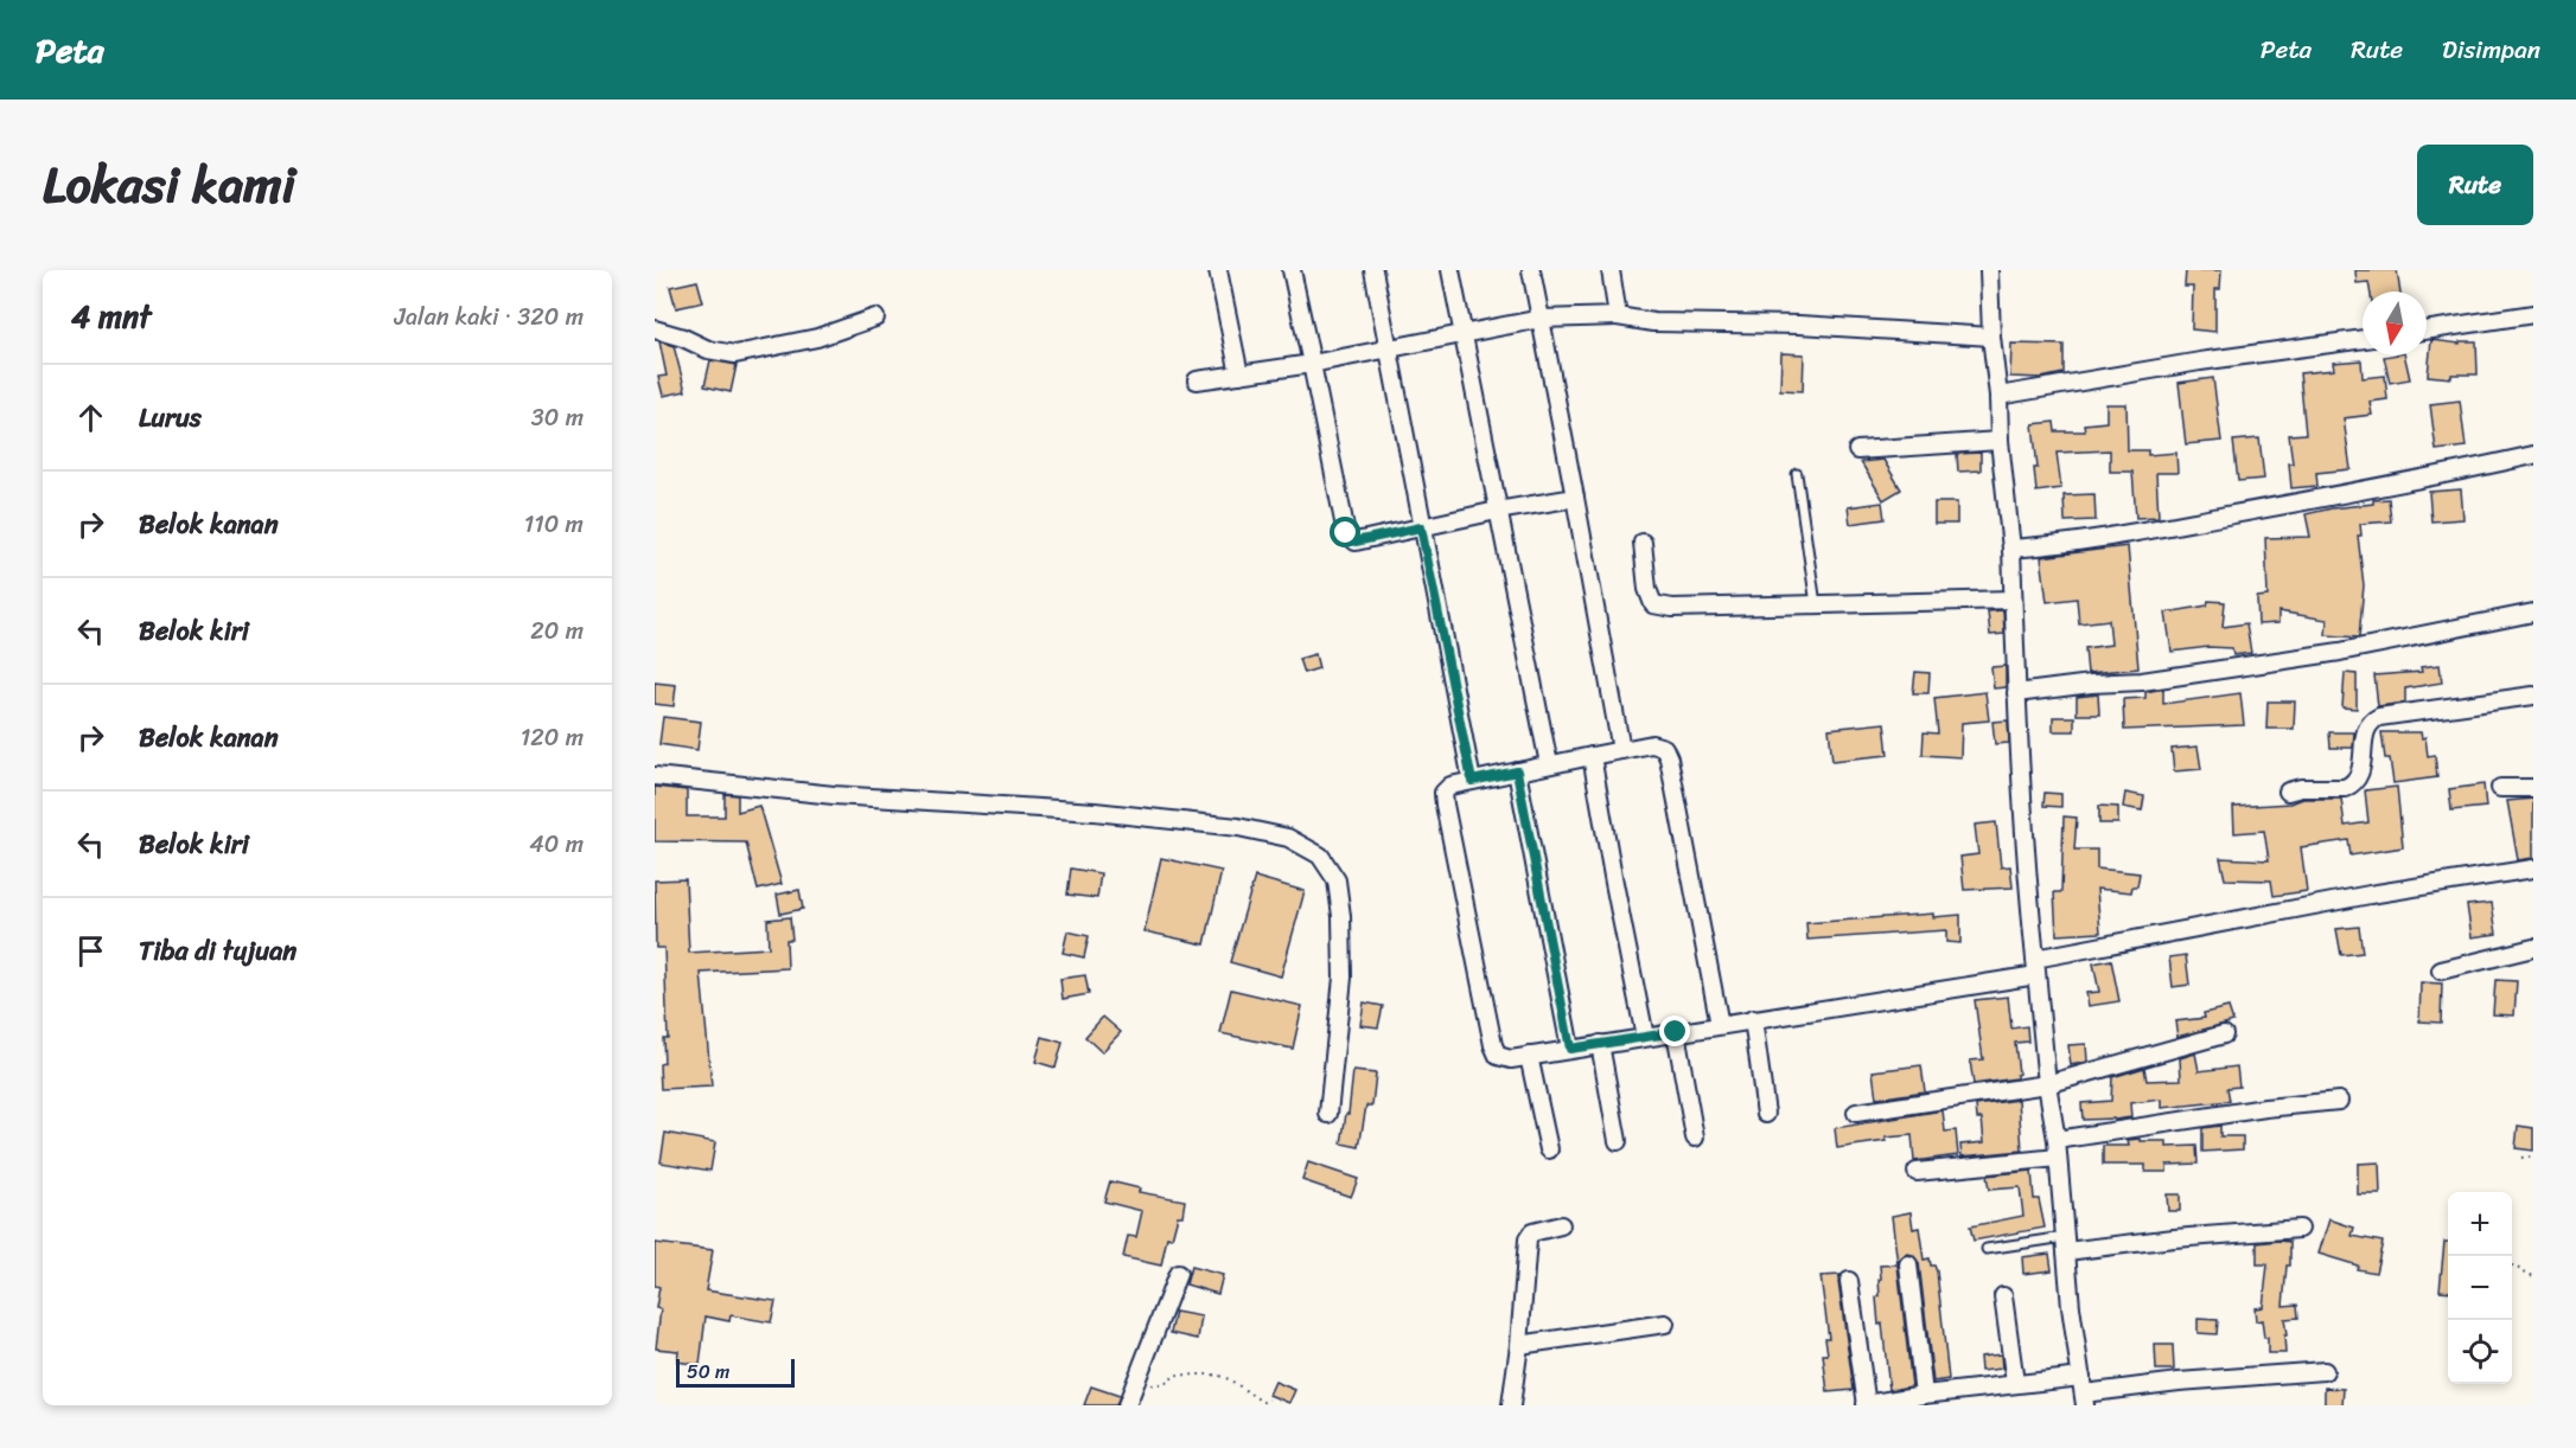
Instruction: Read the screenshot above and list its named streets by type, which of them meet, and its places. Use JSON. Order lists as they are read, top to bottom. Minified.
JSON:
{"scale_bar":"50 m","north":"bottom","page":{"header":"Peta","nav":["Peta","Rute","Disimpan"],"title":"Lokasi kami","buttons":"Rute","heading":["4 mnt","Jalan kaki · 320 m"],"list":[["Lurus","30 m"],["Belok kanan","110 m"],["Belok kiri","20 m"],["Belok kanan","120 m"],["Belok kiri","40 m"],"Tiba di tujuan"],"map_buttons":["+","−"],"scale":"50 m"}}
